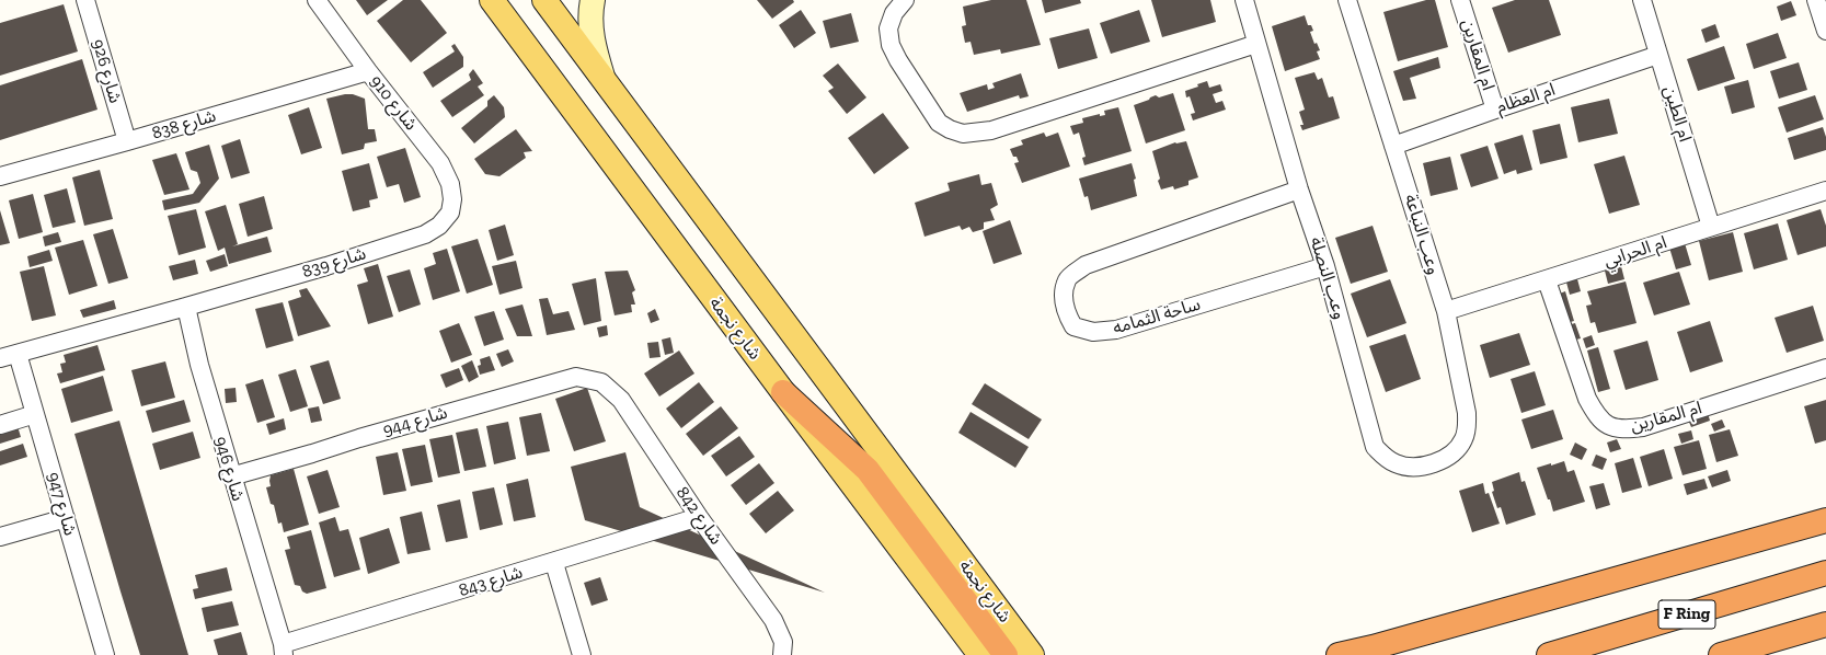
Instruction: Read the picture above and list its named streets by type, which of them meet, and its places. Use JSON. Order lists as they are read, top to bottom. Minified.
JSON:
{"streets":{"highway":["F Ring"],"main road":["شارع نجمة"],"street":["ام المقارين","شارع 926","ام العظام","شارع 910","ام الطين","شارع 838","وعب النباعة","ام الحرابي","شارع 839","وعب النصلة","ساحة الثمامه","شارع 944","شارع 946","شارع 947","شارع 842","شارع 843"]},"crossings":[["ام المقارين","ام العظام"],["ام المقارين","ام الحرابي"],["شارع 926","شارع 838"],["ام العظام","ام الطين"],["ام العظام","وعب النباعة"],["شارع 910","شارع 838"],["شارع 910","شارع 839"],["ام الطين","ام الحرابي"],["وعب النباعة","ام الحرابي"],["وعب النباعة","وعب النصلة"],["شارع 839","شارع 946"],["وعب النصلة","ساحة الثمامه"],["شارع 944","شارع 946"],["شارع 944","شارع 842"],["شارع 946","شارع 843"],["شارع 842","شارع 843"]]}
